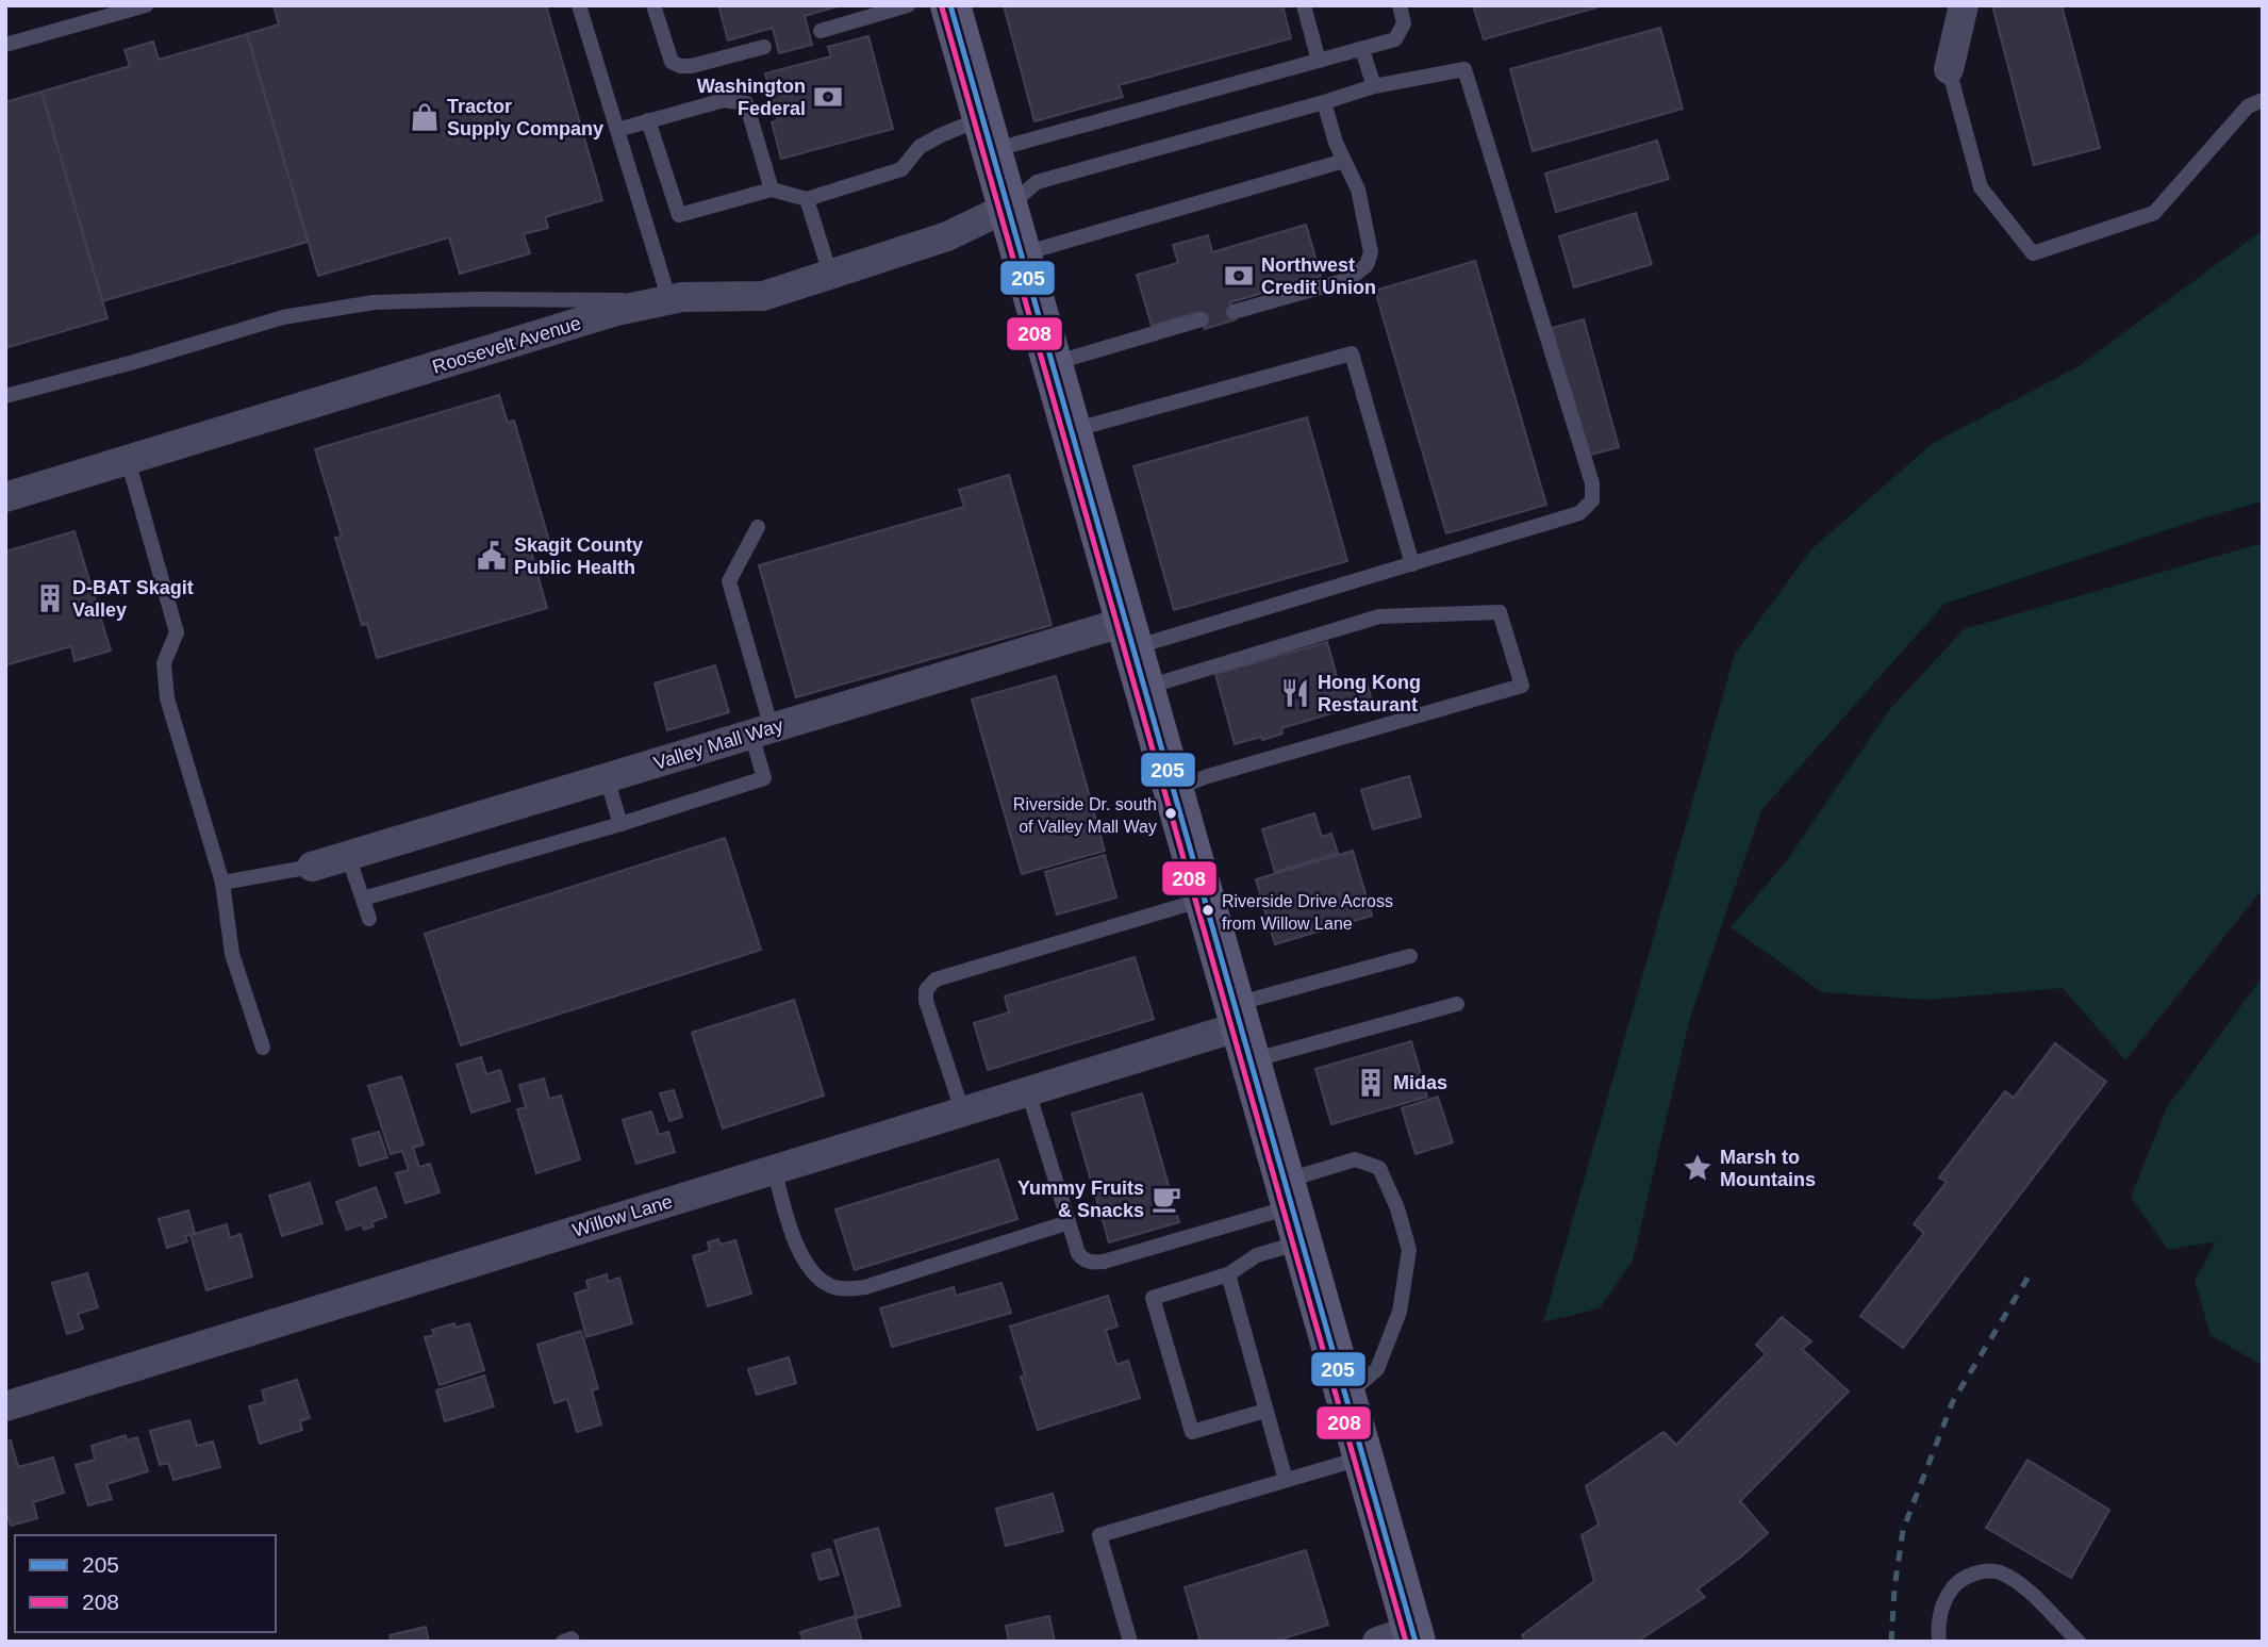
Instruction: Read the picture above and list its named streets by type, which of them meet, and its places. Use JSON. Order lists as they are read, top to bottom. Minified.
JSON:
{"streets":{"street":["Roosevelt Avenue","Valley Mall Way","Willow Lane"]},"places":{"bank":["Washington Federal","Northwest Credit Union"],"shop":["Tractor Supply Company"],"public building":["Skagit County Public Health"],"building":["D-BAT Skagit Valley","Midas"],"restaurant":["Hong Kong Restaurant"],"other":["Riverside Dr. south of Valley Mall Way","Riverside Drive Across from Willow Lane"],"place":["Marsh to Mountains"],"cafe":["Yummy Fruits & Snacks"]},"lines":["transit line 205","transit line 208"],"legend":["205","208"]}
